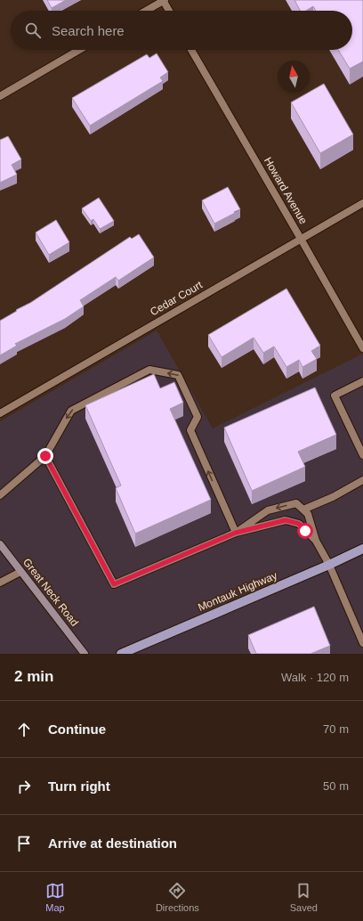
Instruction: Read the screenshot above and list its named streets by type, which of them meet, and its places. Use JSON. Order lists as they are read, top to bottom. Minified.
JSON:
{"streets":{"main road":["Montauk Highway","Great Neck Road"],"street":["Howard Avenue","Cedar Court"]},"crossings":[["Howard Avenue","Cedar Court"]],"north":"top","page":{"search":"Search here","heading":["2 min","Walk · 120 m"],"list":[["Continue","70 m"],["Turn right","50 m"],"Arrive at destination"],"nav":["Map","Directions","Saved"]}}
